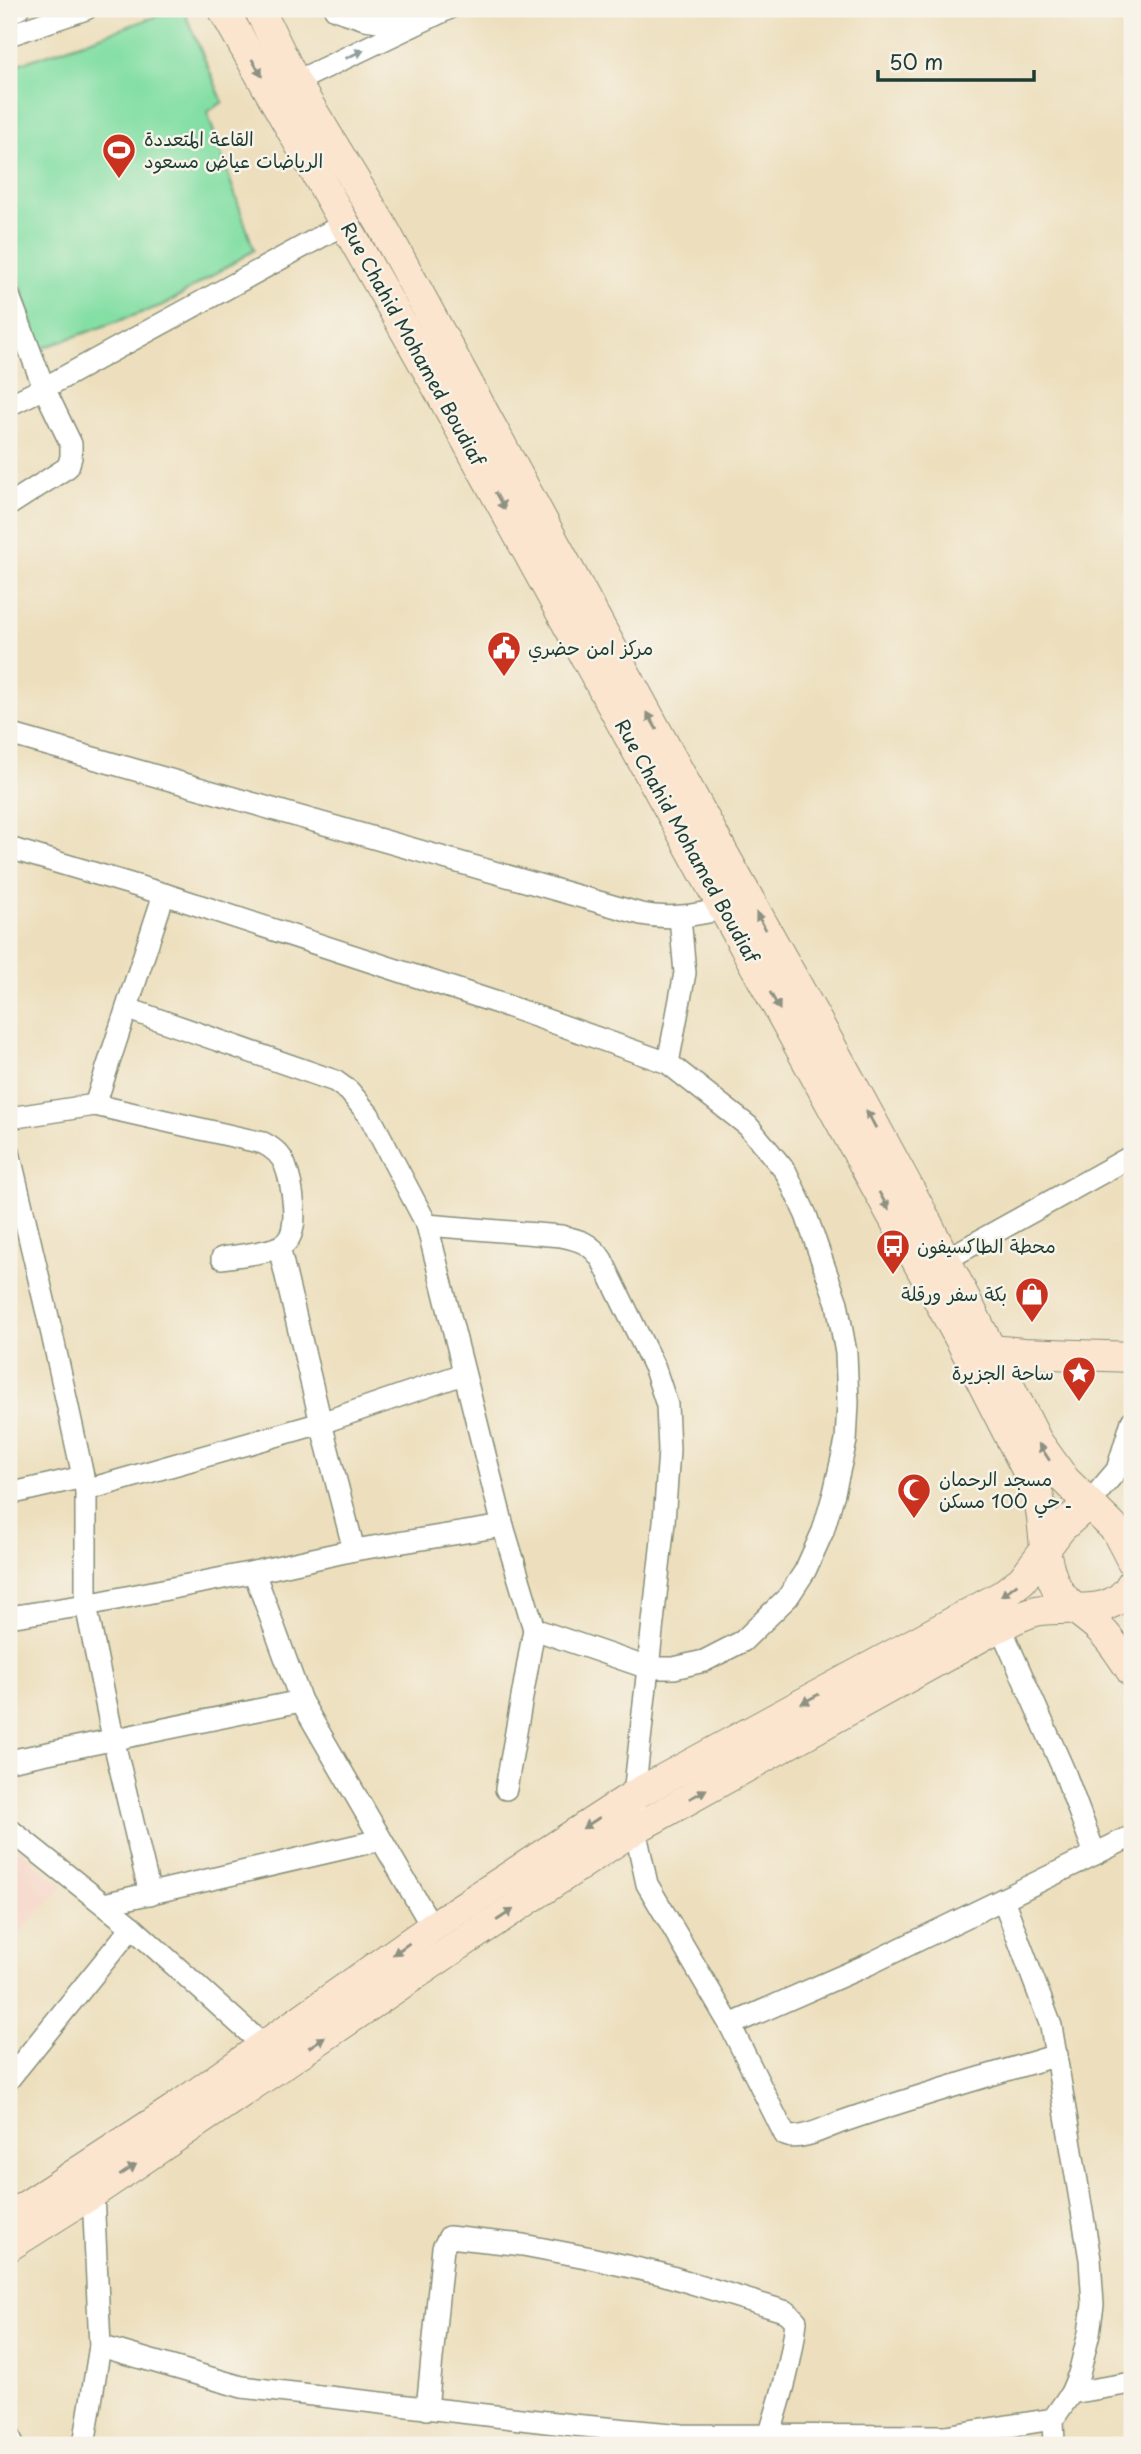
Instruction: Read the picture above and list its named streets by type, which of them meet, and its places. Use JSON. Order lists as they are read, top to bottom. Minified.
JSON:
{"streets":{"main road":["Rue Chahid Mohamed Boudiaf"]},"places":{"sports":["القاعة المتعددة الرياضات عياض مسعود"],"public building":["مركز امن حضري"],"bus stop":["محطة الطاكسيفون"],"shop":["بكة سفر ورقلة"],"place":["ساحة الجزيرة"],"mosque":["مسجد الرحمان ـ حي 100 مسكن"]},"scale_bar":"50 m"}
